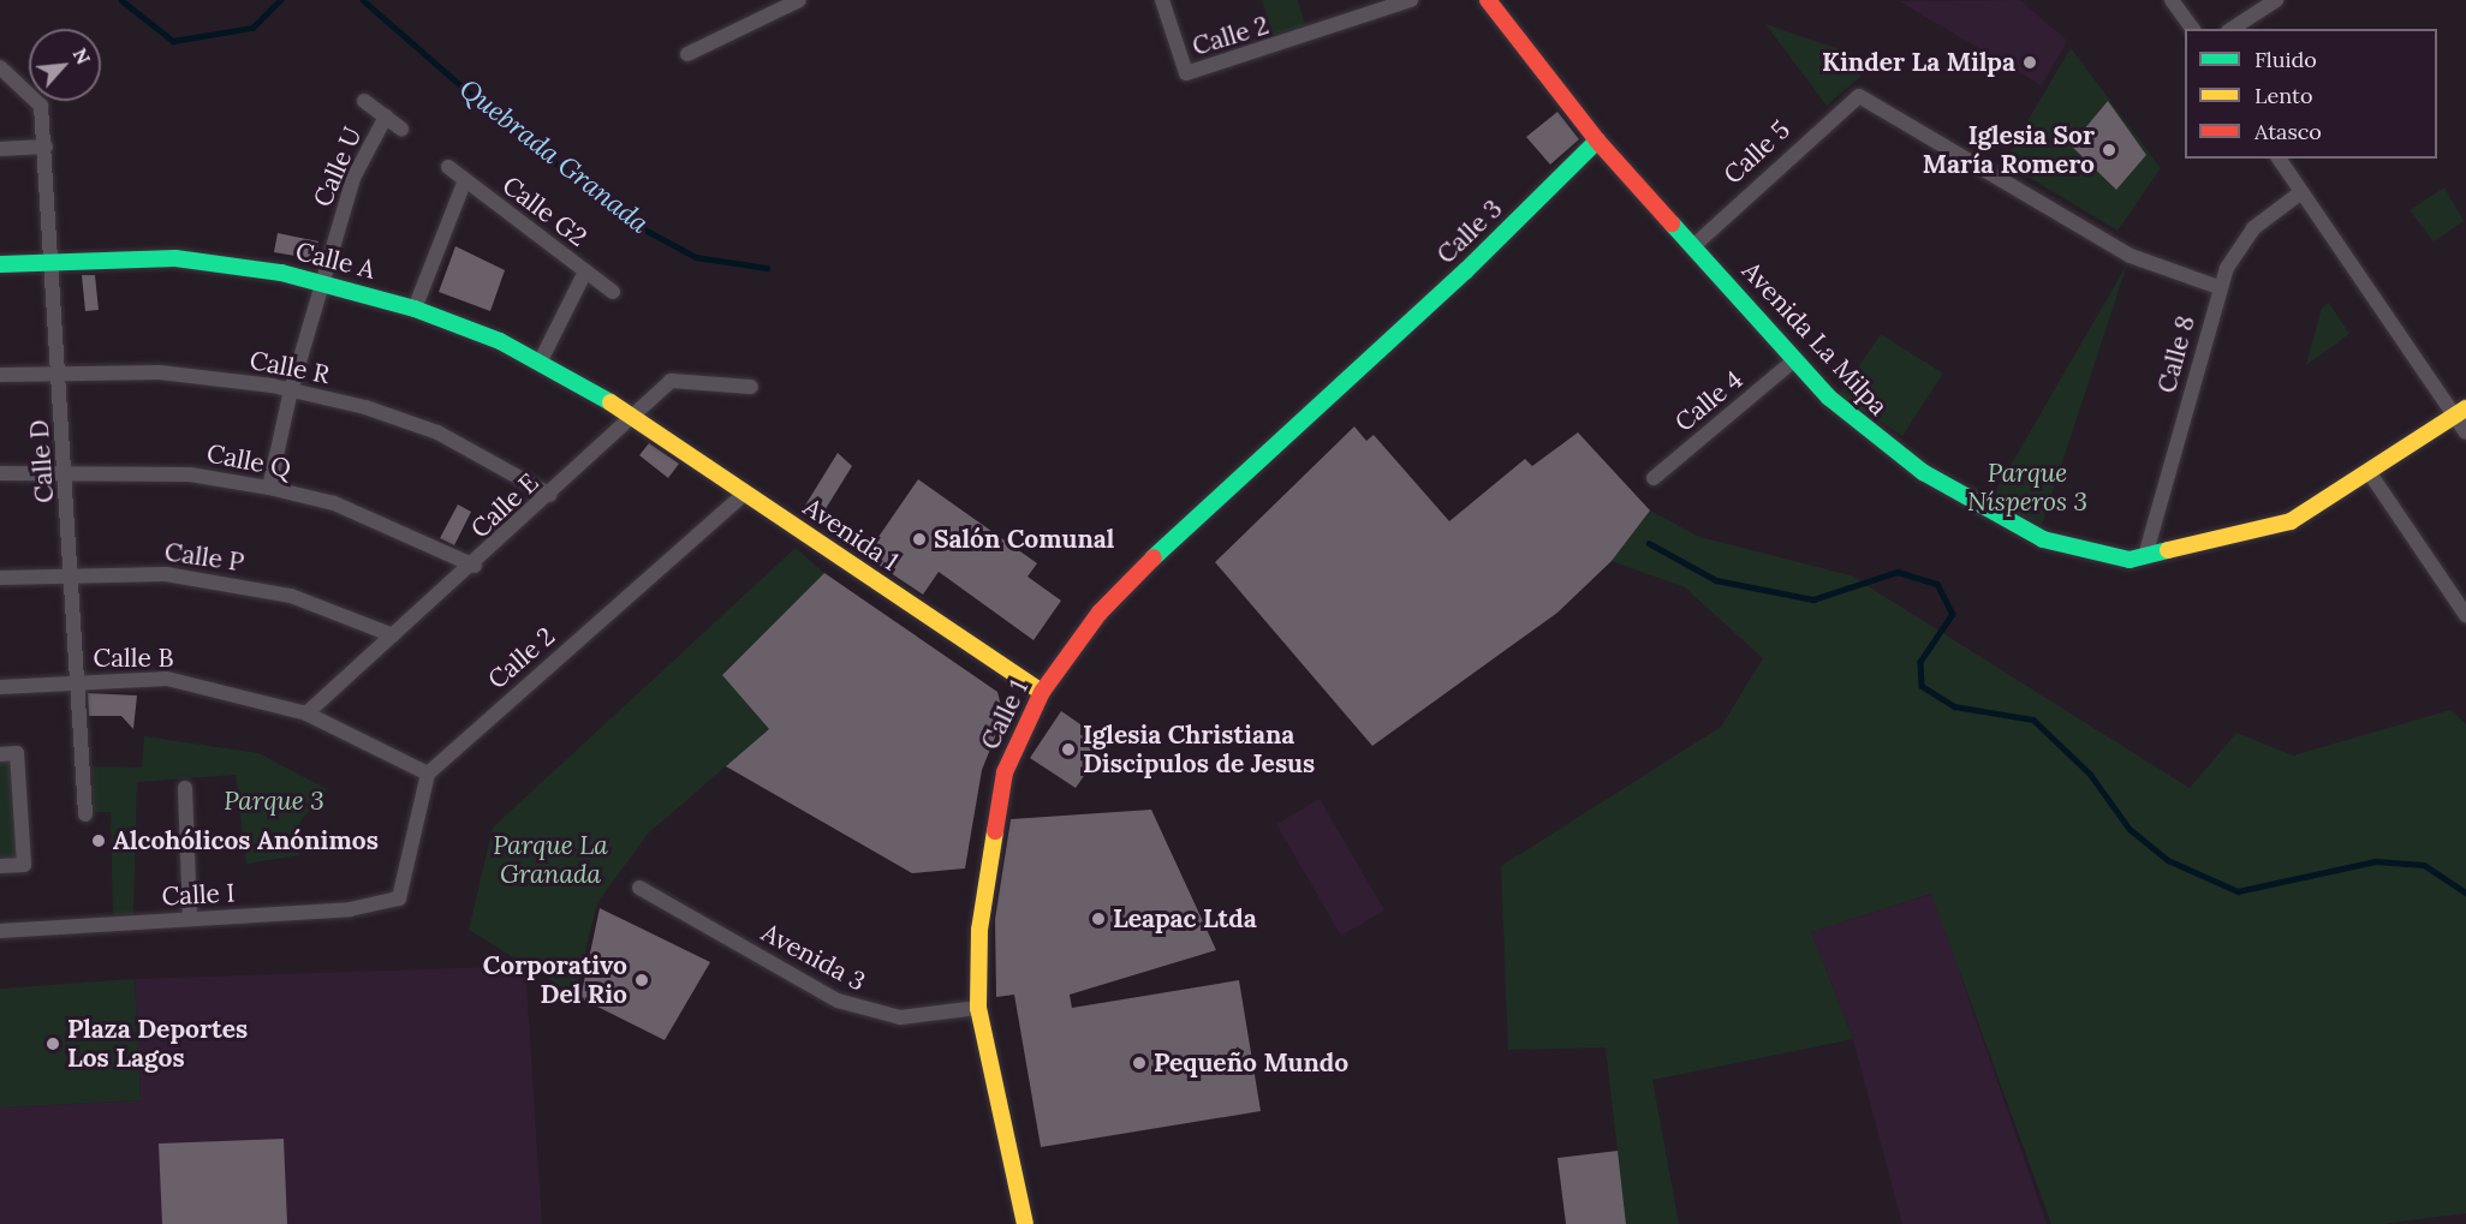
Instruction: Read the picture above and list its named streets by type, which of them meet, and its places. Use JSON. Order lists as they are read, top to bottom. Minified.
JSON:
{"streets":{"street":["Calle 2","Calle 5","Calle U","Calle G2","Calle 3","Calle A","Avenida La Milpa","Calle 8","Calle R","Calle 4","Calle D","Calle Q","Calle E","Avenida 1","Calle P","Calle B","Calle 1","Calle I","Avenida 3"]},"crossings":[["Calle 2","Avenida 1"],["Calle 2","Calle B"],["Calle 2","Calle I"],["Calle 5","Avenida La Milpa"],["Calle 5","Calle 8"],["Calle U","Calle A"],["Calle U","Calle R"],["Calle U","Calle Q"],["Calle 3","Avenida La Milpa"],["Calle 3","Calle 1"],["Calle A","Calle D"],["Calle A","Calle E"],["Calle A","Avenida 1"],["Avenida La Milpa","Calle 8"],["Avenida La Milpa","Calle 4"],["Calle R","Calle D"],["Calle R","Calle E"],["Calle D","Calle Q"],["Calle D","Calle P"],["Calle D","Calle B"],["Calle Q","Calle E"],["Calle E","Avenida 1"],["Calle E","Calle P"],["Calle E","Calle B"],["Avenida 1","Calle 1"],["Calle B","Calle I"],["Calle 1","Avenida 3"]],"water":["Quebrada Granada"],"parks":["Parque Nísperos 3","Parque 3","Parque La Granada"],"places":["Kinder La Milpa","Iglesia Sor María Romero","Salón Comunal","Iglesia Christiana Discipulos de Jesus","Alcohólicos Anónimos","Leapac Ltda","Corporativo Del Rio","Plaza Deportes Los Lagos","Pequeño Mundo"],"legend":["Fluido","Lento","Atasco"],"north":"top right"}
